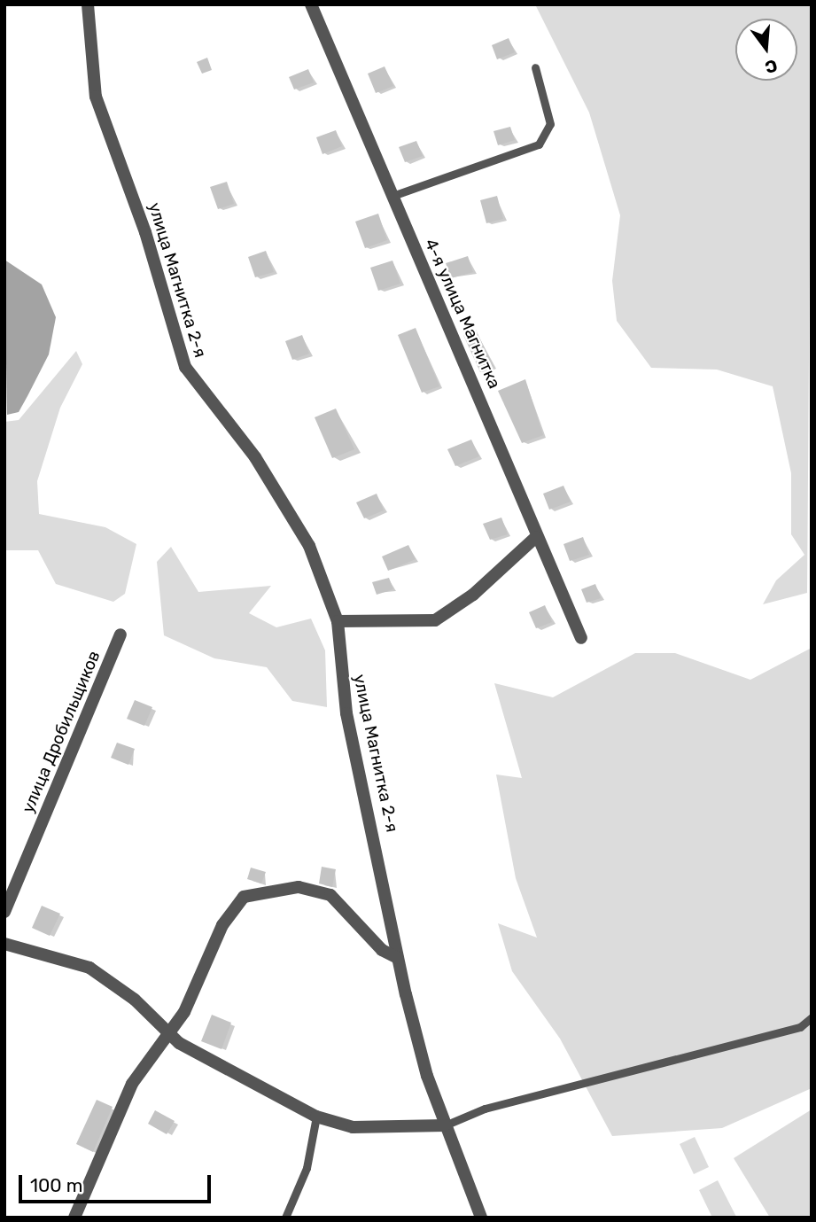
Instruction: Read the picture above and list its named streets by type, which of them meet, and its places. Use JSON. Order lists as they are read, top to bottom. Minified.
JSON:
{"streets":{"street":["улица Магнитка 2-я","4-я улица Магнитка","улица Дробильщиков"]},"scale_bar":"100 m","north":"bottom"}
